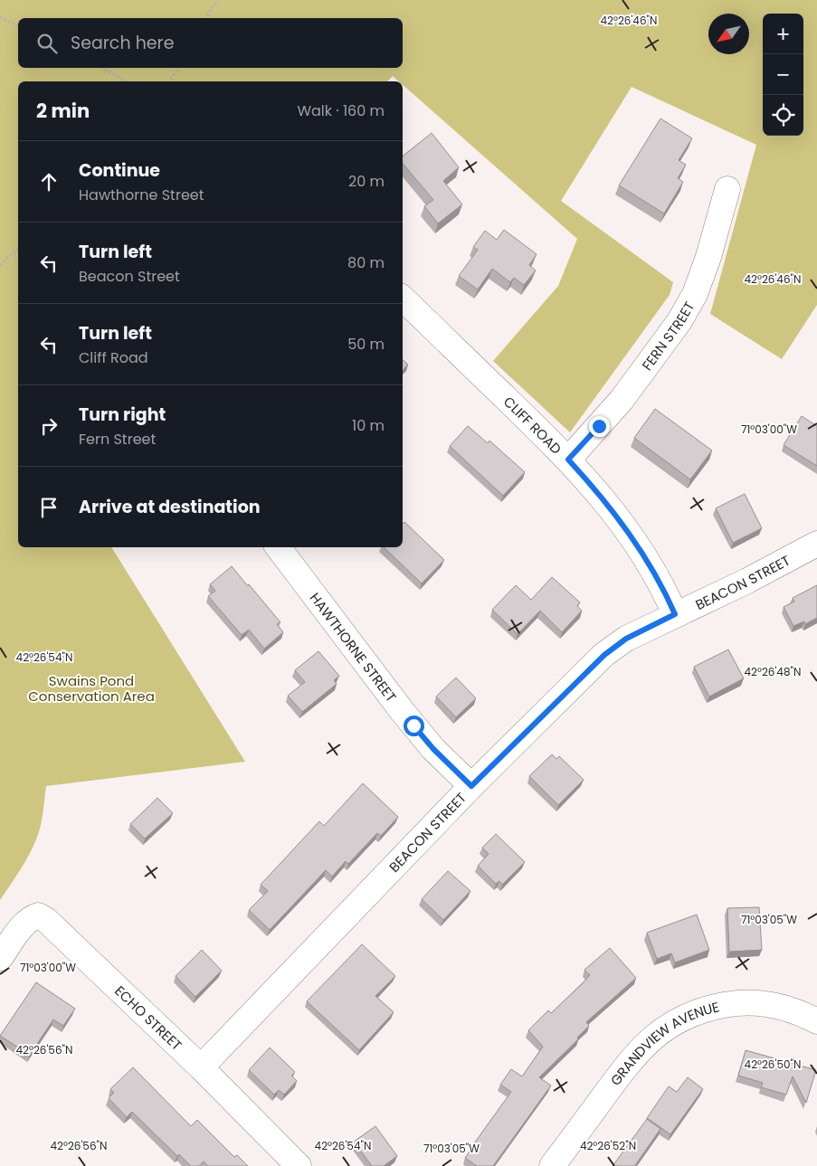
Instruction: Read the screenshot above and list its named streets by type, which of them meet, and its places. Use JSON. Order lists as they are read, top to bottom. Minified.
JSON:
{"streets":{"street":["FERN STREET","CLIFF ROAD","BEACON STREET","HAWTHORNE STREET","ECHO STREET","GRANDVIEW AVENUE"]},"crossings":[["FERN STREET","CLIFF ROAD"],["CLIFF ROAD","BEACON STREET"],["BEACON STREET","HAWTHORNE STREET"],["BEACON STREET","ECHO STREET"]],"parks":["Swains Pond Conservation Area"],"north":"bottom left","page":{"map_buttons":["+","−"],"search":"Search here","heading":["2 min","Walk · 160 m"],"list":[["Continue","Hawthorne Street","20 m"],["Turn left","Beacon Street","80 m"],["Turn left","Cliff Road","50 m"],["Turn right","Fern Street","10 m"],"Arrive at destination"]},"coordinates":["42°26'46\"N","71°03'00\"W","42°26'54\"N","42°26'48\"N","71°03'05\"W","42°26'56\"N","42°26'50\"N","42°26'52\"N"]}
